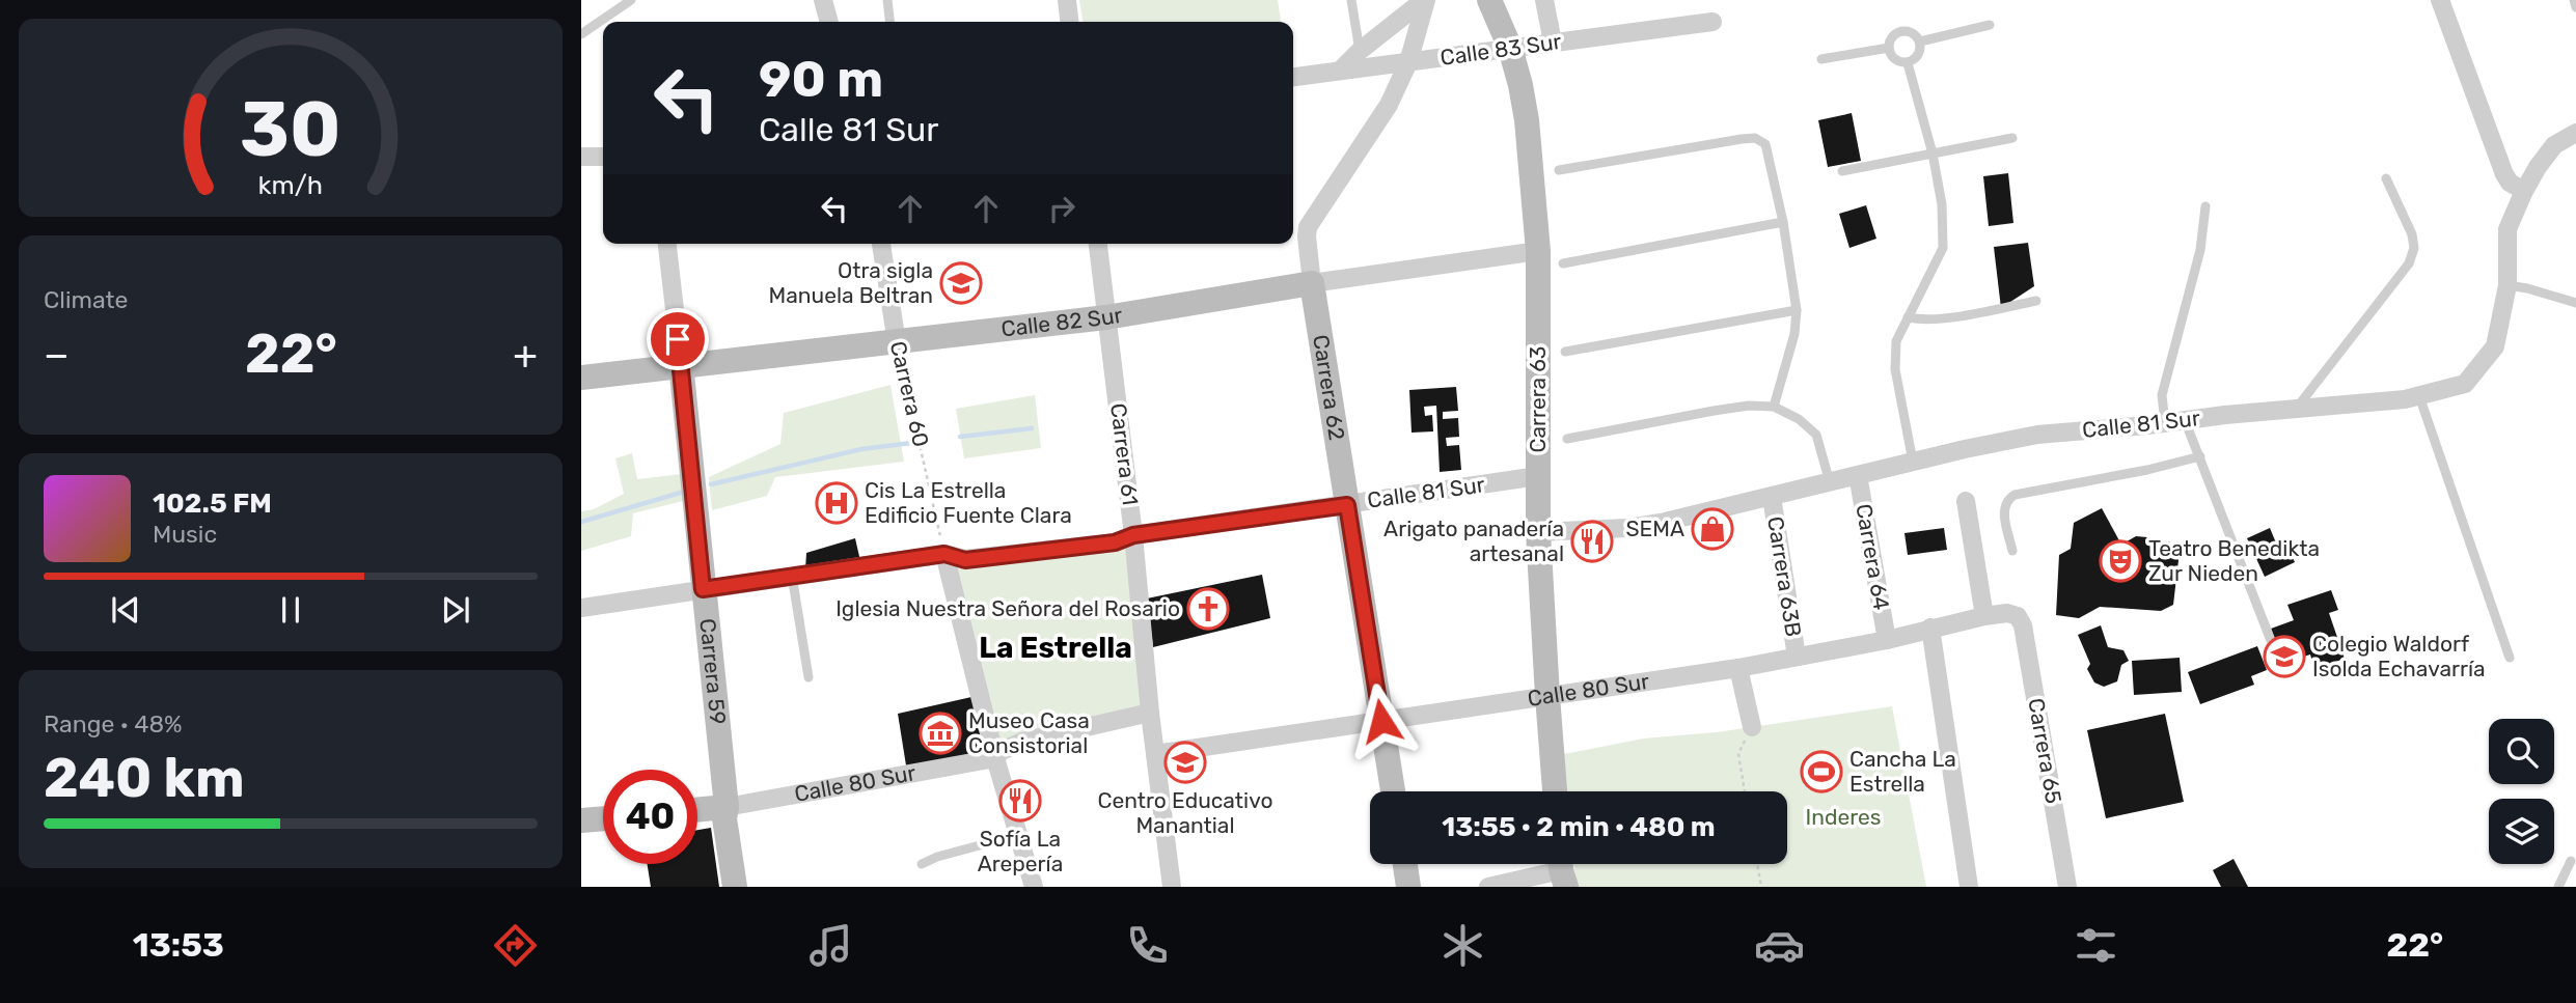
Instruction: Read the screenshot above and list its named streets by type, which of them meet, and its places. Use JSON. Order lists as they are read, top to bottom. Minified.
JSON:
{"streets":{"street":["Calle 83 Sur","Calle 82 Sur","Carrera 62","Carrera 60","Carrera 63","Calle 81 Sur","Carrera 61","Carrera 64","Carrera 63B","Carrera 59","Calle 80 Sur","Carrera 65"]},"crossings":[["Calle 83 Sur","Carrera 62"],["Calle 83 Sur","Carrera 63"],["Calle 82 Sur","Carrera 62"],["Calle 82 Sur","Carrera 60"],["Calle 82 Sur","Carrera 63"],["Calle 82 Sur","Carrera 61"],["Calle 82 Sur","Carrera 59"],["Carrera 62","Calle 81 Sur"],["Carrera 62","Calle 80 Sur"],["Carrera 60","Calle 81 Sur"],["Carrera 63","Calle 81 Sur"],["Carrera 63","Calle 80 Sur"],["Calle 81 Sur","Carrera 61"],["Calle 81 Sur","Carrera 64"],["Calle 81 Sur","Carrera 63B"],["Calle 81 Sur","Carrera 59"],["Carrera 61","Calle 80 Sur"],["Carrera 64","Calle 80 Sur"],["Carrera 63B","Calle 80 Sur"],["Carrera 59","Calle 80 Sur"],["Calle 80 Sur","Carrera 65"]],"districts":["La Estrella"],"parks":["Inderes"],"places":{"school or university":["Otra sigla Manuela Beltran","Colegio Waldorf Isolda Echavarría","Centro Educativo Manantial"],"hospital":["Cis La Estrella Edificio Fuente Clara"],"shop":["SEMA"],"restaurant":["Arigato panadería artesanal","Sofía La Arepería"],"theatre":["Teatro Benedikta Zur Nieden"],"church":["Iglesia Nuestra Señora del Rosario"],"museum":["Museo Casa Consistorial"],"sports":["Cancha La Estrella"]},"page":{"turn":["90 m","Calle 81 Sur"],"tile":["Climate",["Range · 48%","240 km"]],"heat":["−","22°","+"],"song":["102.5 FM","Music"],"limit":"40","trip":"13:55 · 2 min · 480 m","tabs":["13:53","22°"],"gauge":["30","km/h"]}}
